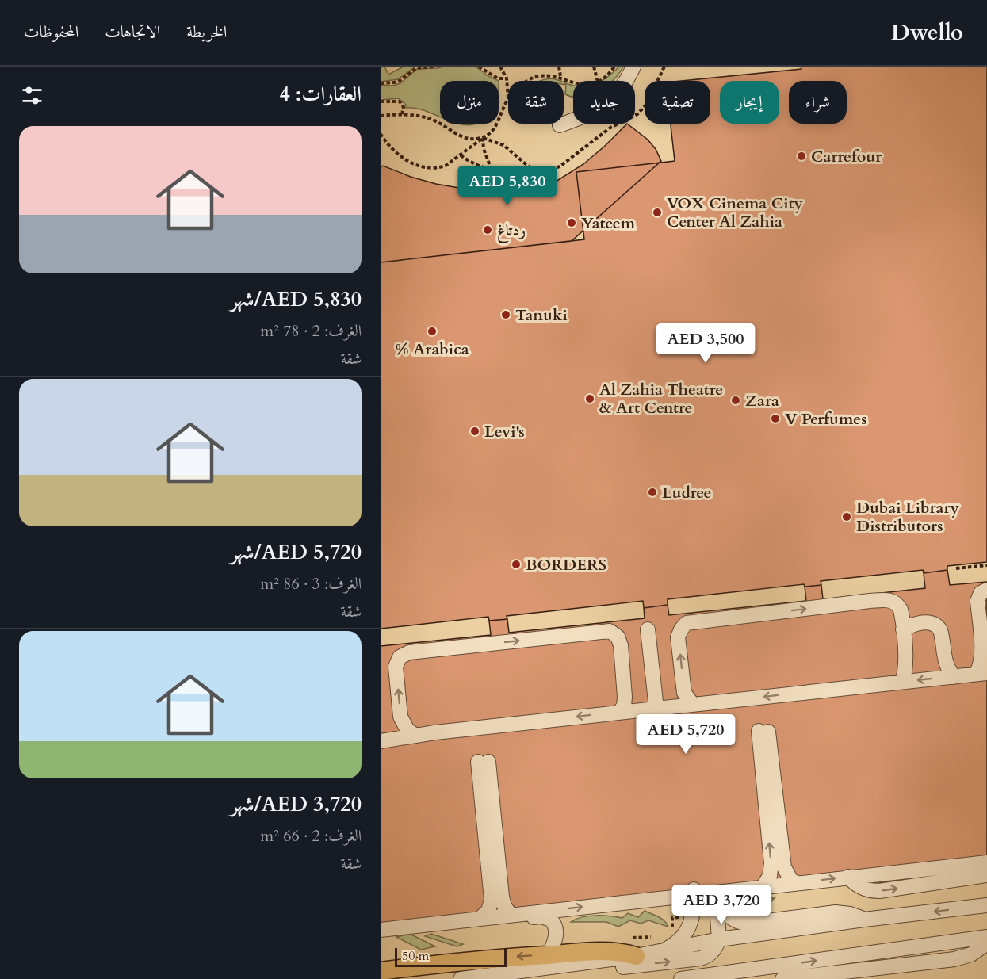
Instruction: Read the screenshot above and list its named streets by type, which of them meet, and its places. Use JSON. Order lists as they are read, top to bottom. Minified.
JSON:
{"places":["Carrefour","VOX Cinema City Center Al Zahia","Yateem","ردتاغ","Tanuki","% Arabica","Al Zahia Theatre & Art Centre","Zara","V Perfumes","Levi's","Ludree","Dubai Library Distributors","BORDERS"],"scale_bar":"50 m","page":{"header":"Dwello","nav":["الخريطة","الاتجاهات","المحفوظات"],"heading":"العقارات: 4","chip":["شراء","إيجار","تصفية","جديد","شقة","منزل"],"list":[{"name":"AED 5,830/شهر","note":"الغرف: 2 · 78 m² · شقة"},{"name":"AED 5,720/شهر","note":"الغرف: 3 · 86 m² · شقة"},{"name":"AED 3,720/شهر","note":"الغرف: 2 · 66 m² · شقة"}],"price":["AED 5,830","AED 3,500","AED 5,720","AED 3,720"],"scale":"50 m"}}
